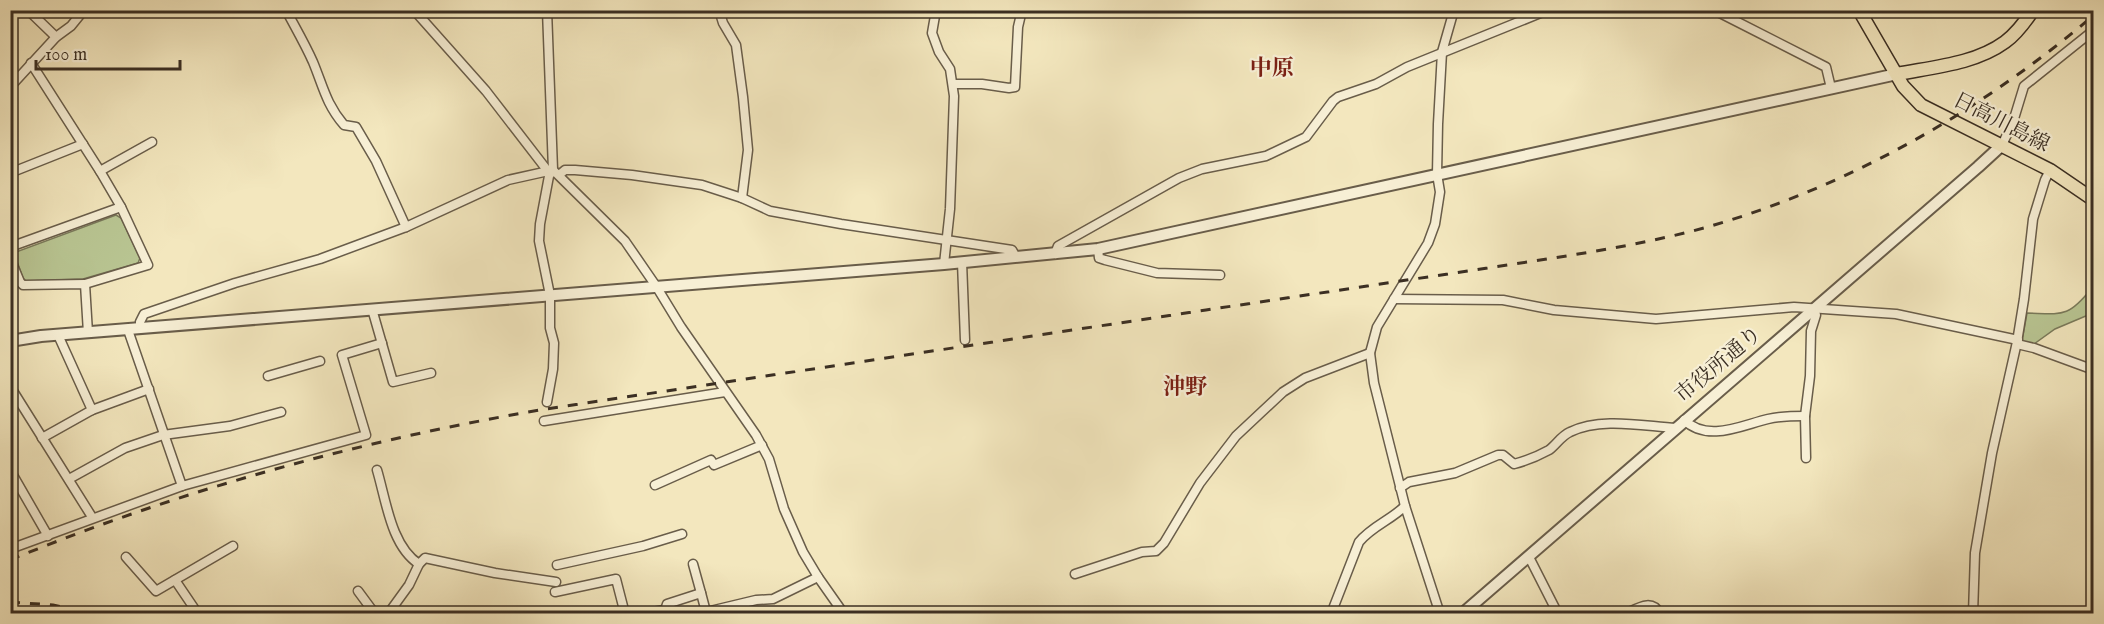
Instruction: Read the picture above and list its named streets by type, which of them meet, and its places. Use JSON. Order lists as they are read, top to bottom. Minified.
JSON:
{"streets":{"main road":["日高川島線"],"street":["市役所通り"]},"crossings":[["日高川島線","市役所通り"]],"districts":["中原","沖野"],"scale_bar":"100 m"}
